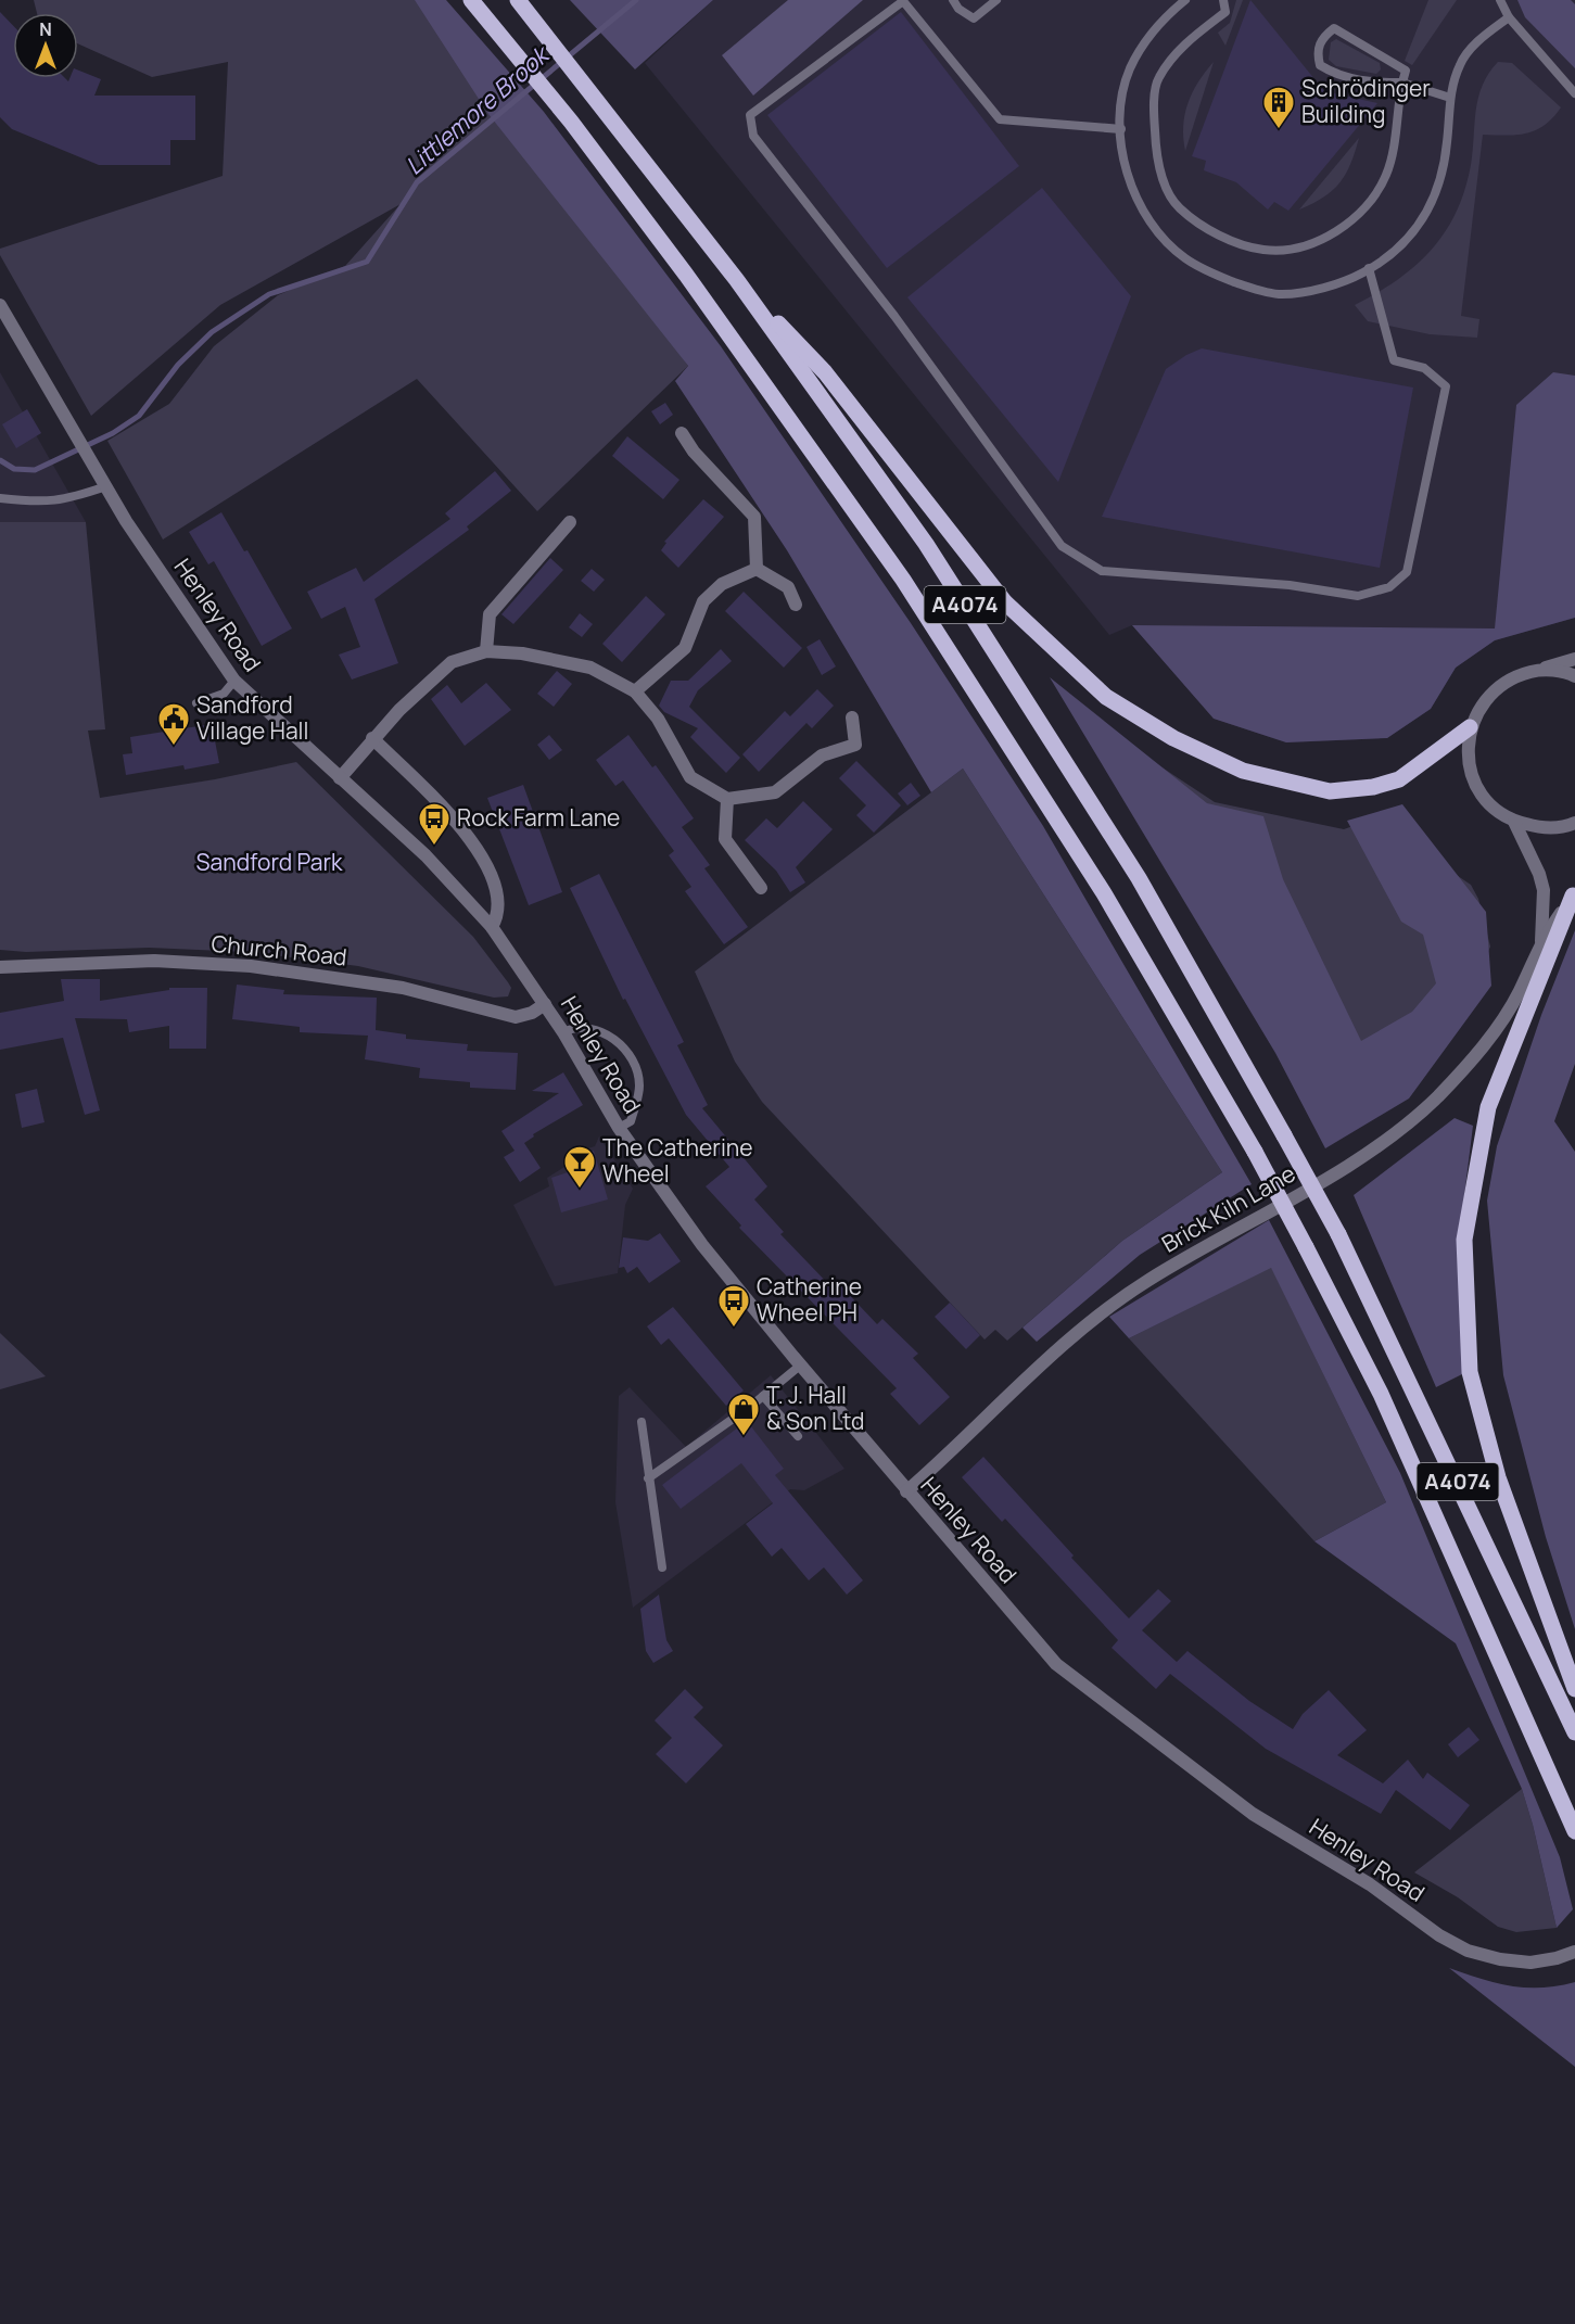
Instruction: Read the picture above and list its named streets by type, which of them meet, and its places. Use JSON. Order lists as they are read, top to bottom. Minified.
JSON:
{"streets":{"main road":["A4074"],"street":["Henley Road","Church Road","Brick Kiln Lane"]},"crossings":[["Henley Road","Church Road"],["Henley Road","Brick Kiln Lane"]],"water":["Littlemore Brook"],"parks":["Sandford Park"],"places":{"building":["Schrödinger Building"],"public building":["Sandford Village Hall"],"bus stop":["Rock Farm Lane","Catherine Wheel PH"],"bar":["The Catherine Wheel"],"shop":["T. J. Hall & Son Ltd"]},"north":"top"}
